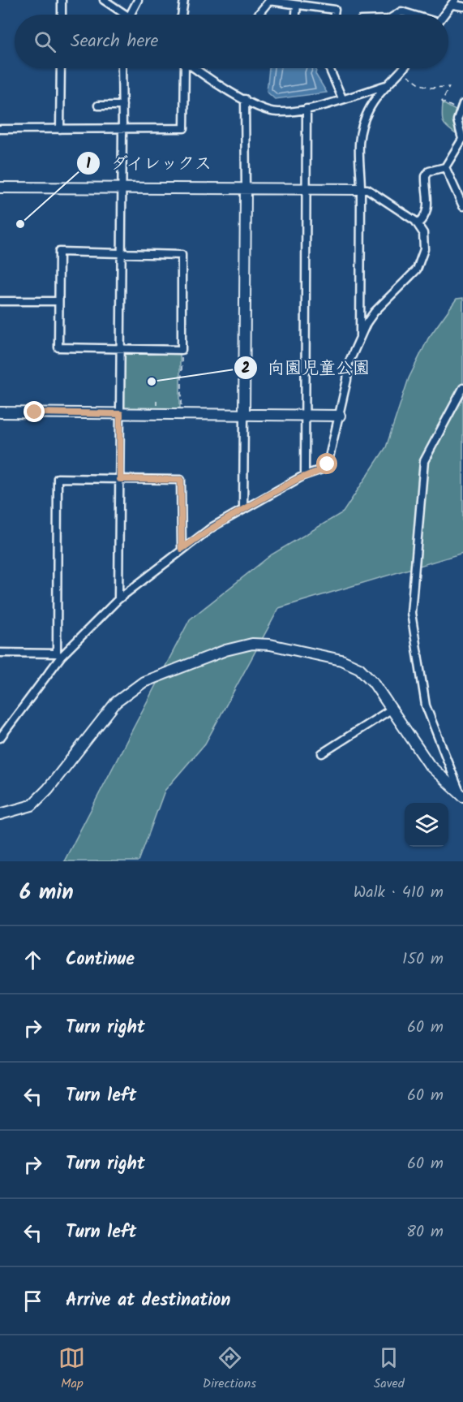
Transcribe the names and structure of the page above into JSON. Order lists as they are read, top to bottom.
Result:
{
  "places": ["ダイレックス", "向園児童公園"],
  "page": {
    "search": "Search here",
    "heading": ["6 min", "Walk · 410 m"],
    "list": [
      ["Continue", "150 m"],
      ["Turn right", "60 m"],
      ["Turn left", "60 m"],
      ["Turn right", "60 m"],
      ["Turn left", "80 m"],
      "Arrive at destination"
    ],
    "nav": ["Map", "Directions", "Saved"]
  }
}
